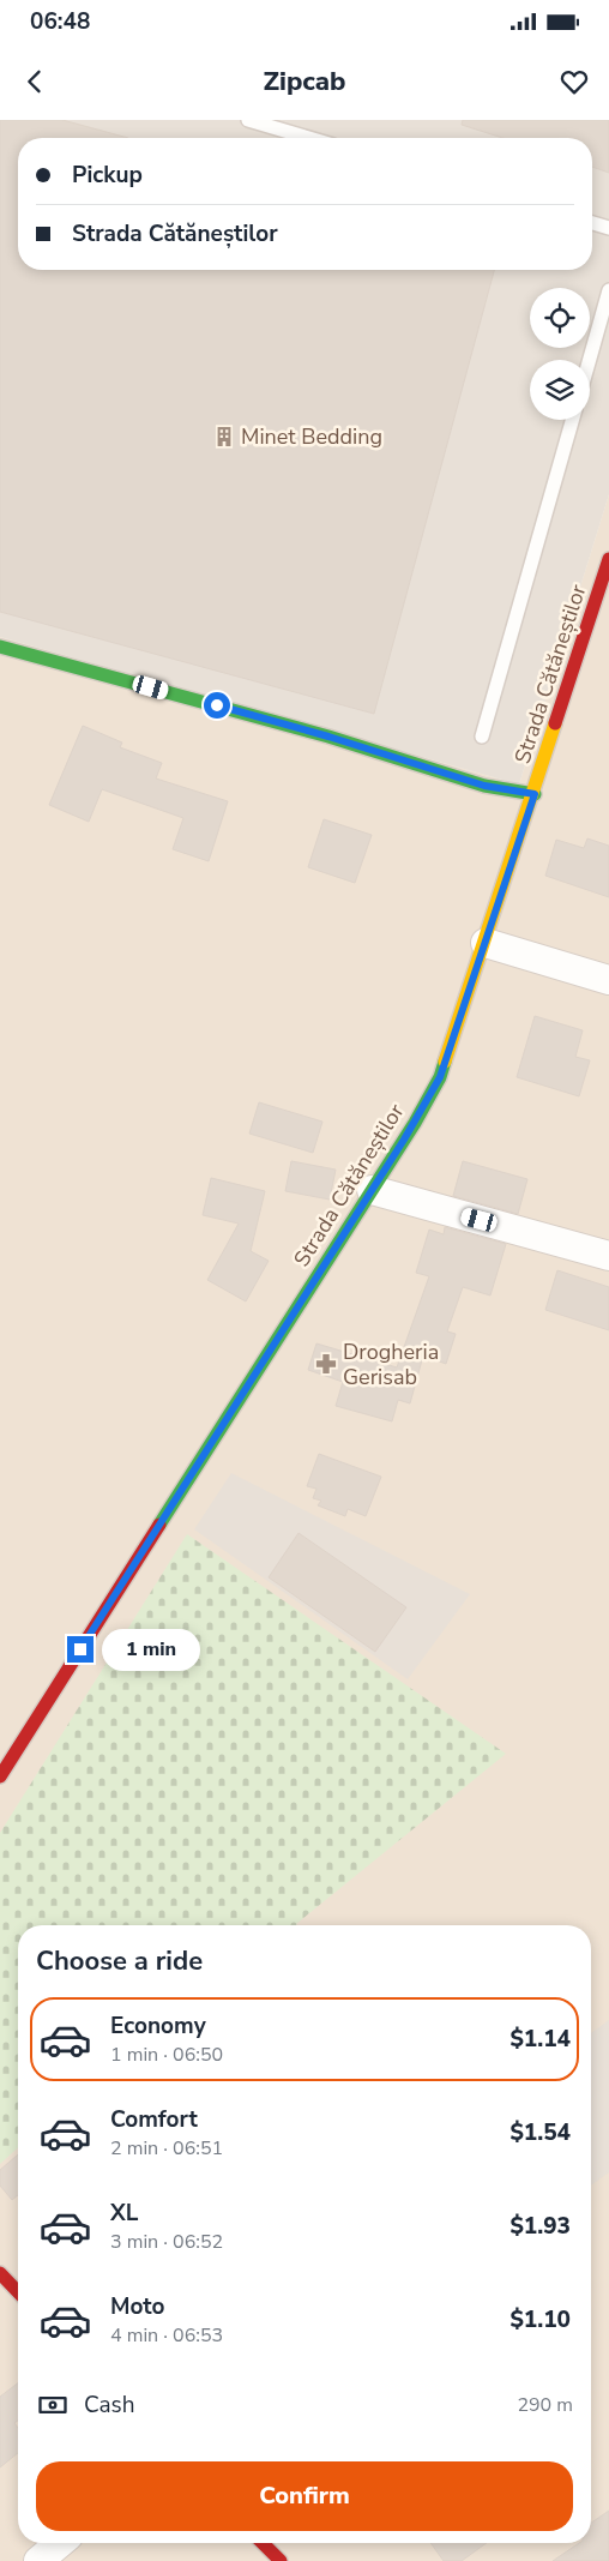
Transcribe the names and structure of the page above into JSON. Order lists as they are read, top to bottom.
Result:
{
  "streets": {
    "street": ["Strada Cătăneștilor"]
  },
  "places": {
    "building": ["Minet Bedding"],
    "pharmacy": ["Drogheria Gerisab"]
  },
  "page": {
    "status": "06:48",
    "header": "Zipcab",
    "banner": ["Pickup", "Strada Cătăneștilor"],
    "bubble": "1 min",
    "heading": "Choose a ride",
    "list": [
      {
        "name": "Economy",
        "note": "1 min · 06:50",
        "value": "$1.14"
      },
      {
        "name": "Comfort",
        "note": "2 min · 06:51",
        "value": "$1.54"
      },
      {
        "name": "XL",
        "note": "3 min · 06:52",
        "value": "$1.93"
      },
      {
        "name": "Moto",
        "note": "4 min · 06:53",
        "value": "$1.10"
      }
    ],
    "pay": ["Cash", "290 m"],
    "buttons": "Confirm"
  }
}
